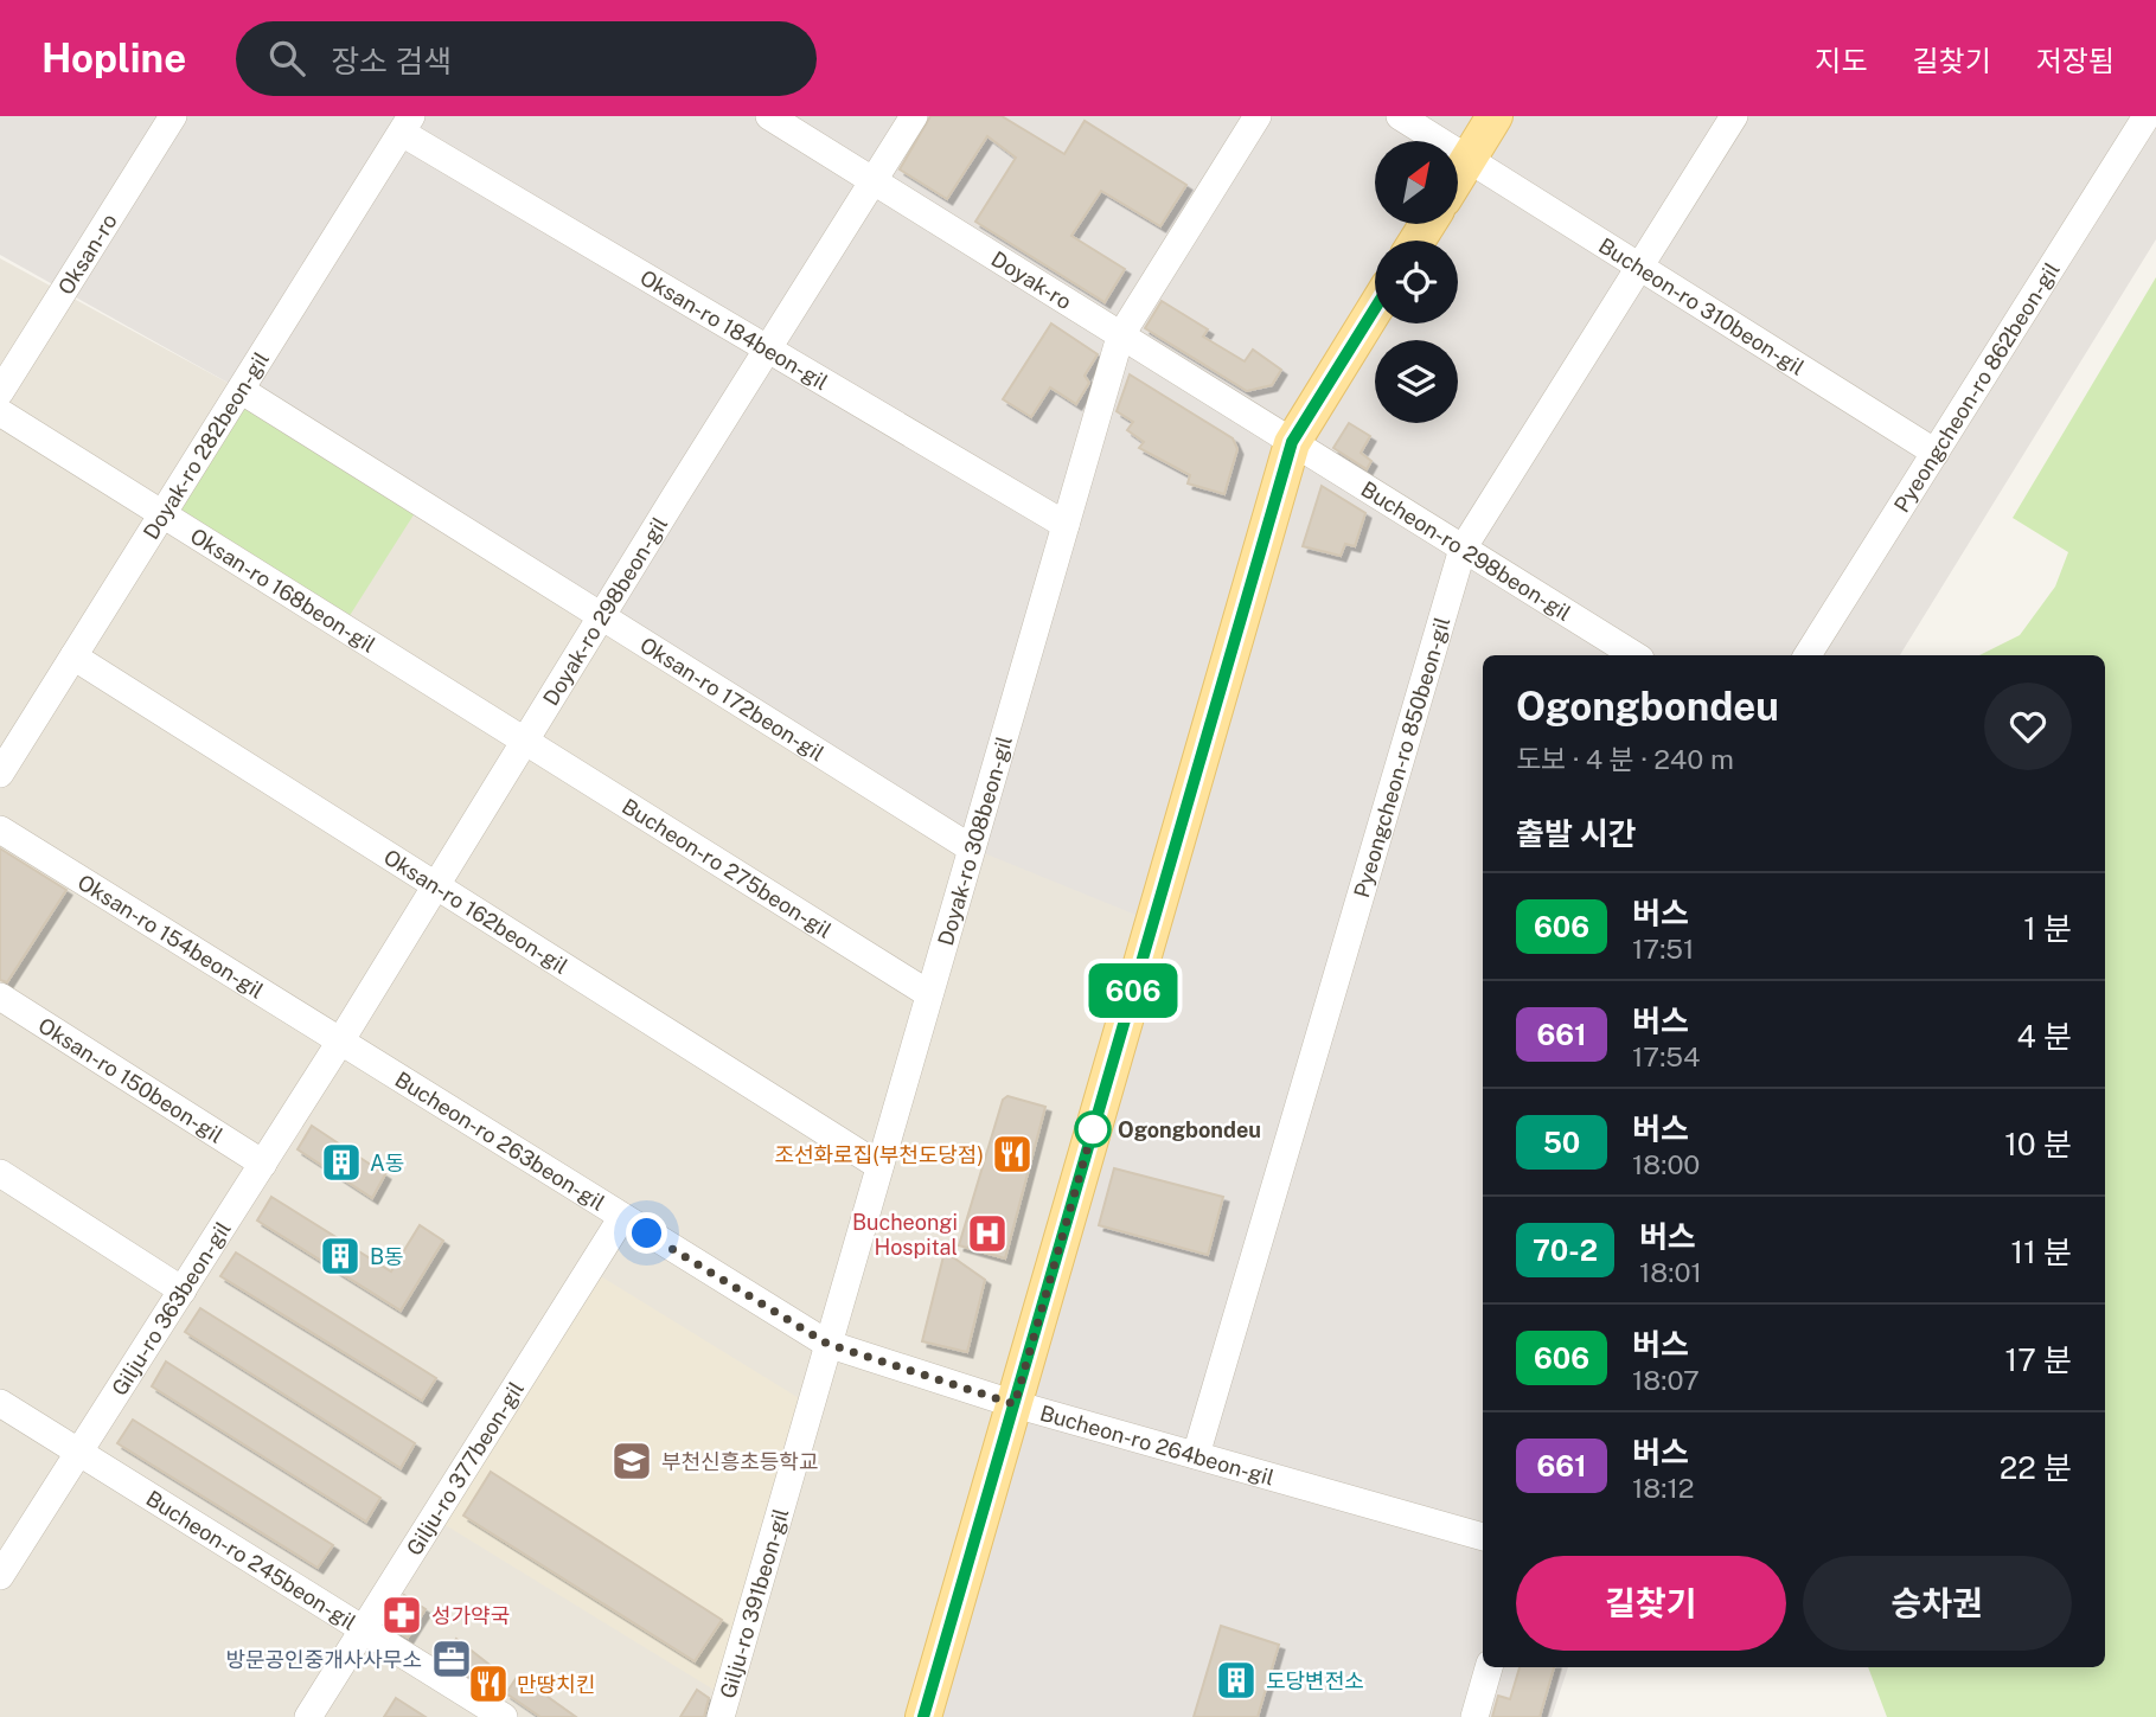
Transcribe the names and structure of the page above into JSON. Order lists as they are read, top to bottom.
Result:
{
  "streets": {
    "street": [
      "Oksan-ro",
      "Doyak-ro",
      "Bucheon-ro 310beon-gil",
      "Oksan-ro 184beon-gil",
      "Pyeongcheon-ro 862beon-gil",
      "Doyak-ro 282beon-gil",
      "Bucheon-ro 298beon-gil",
      "Oksan-ro 168beon-gil",
      "Doyak-ro 298beon-gil",
      "Oksan-ro 172beon-gil",
      "Pyeongcheon-ro 850beon-gil",
      "Doyak-ro 308beon-gil",
      "Bucheon-ro 275beon-gil",
      "Oksan-ro 162beon-gil",
      "Oksan-ro 154beon-gil",
      "Oksan-ro 150beon-gil",
      "Bucheon-ro 263beon-gil",
      "Gilju-ro 363beon-gil",
      "Bucheon-ro 264beon-gil",
      "Gilju-ro 377beon-gil",
      "Bucheon-ro 245beon-gil",
      "Gilju-ro 391beon-gil"
    ]
  },
  "crossings": [
    ["Doyak-ro", "Bucheon-ro 298beon-gil"],
    ["Doyak-ro", "Doyak-ro 298beon-gil"],
    ["Doyak-ro", "Doyak-ro 308beon-gil"],
    ["Bucheon-ro 310beon-gil", "Pyeongcheon-ro 862beon-gil"],
    ["Bucheon-ro 310beon-gil", "Pyeongcheon-ro 850beon-gil"],
    ["Oksan-ro 184beon-gil", "Doyak-ro 282beon-gil"],
    ["Oksan-ro 184beon-gil", "Doyak-ro 298beon-gil"],
    ["Oksan-ro 184beon-gil", "Doyak-ro 308beon-gil"],
    ["Doyak-ro 282beon-gil", "Oksan-ro 168beon-gil"],
    ["Doyak-ro 282beon-gil", "Oksan-ro 172beon-gil"],
    ["Doyak-ro 282beon-gil", "Oksan-ro 162beon-gil"],
    ["Bucheon-ro 298beon-gil", "Pyeongcheon-ro 850beon-gil"],
    ["Oksan-ro 168beon-gil", "Doyak-ro 298beon-gil"],
    ["Oksan-ro 168beon-gil", "Bucheon-ro 275beon-gil"],
    ["Doyak-ro 298beon-gil", "Oksan-ro 172beon-gil"],
    ["Doyak-ro 298beon-gil", "Bucheon-ro 275beon-gil"],
    ["Doyak-ro 298beon-gil", "Oksan-ro 162beon-gil"],
    ["Doyak-ro 298beon-gil", "Oksan-ro 154beon-gil"],
    ["Doyak-ro 298beon-gil", "Bucheon-ro 263beon-gil"],
    ["Doyak-ro 298beon-gil", "Gilju-ro 363beon-gil"],
    ["Oksan-ro 172beon-gil", "Doyak-ro 308beon-gil"],
    ["Pyeongcheon-ro 850beon-gil", "Bucheon-ro 264beon-gil"],
    ["Doyak-ro 308beon-gil", "Bucheon-ro 275beon-gil"],
    ["Doyak-ro 308beon-gil", "Oksan-ro 162beon-gil"],
    ["Doyak-ro 308beon-gil", "Bucheon-ro 263beon-gil"],
    ["Doyak-ro 308beon-gil", "Bucheon-ro 264beon-gil"],
    ["Doyak-ro 308beon-gil", "Gilju-ro 391beon-gil"],
    ["Oksan-ro 154beon-gil", "Bucheon-ro 263beon-gil"],
    ["Oksan-ro 154beon-gil", "Gilju-ro 363beon-gil"],
    ["Oksan-ro 150beon-gil", "Gilju-ro 363beon-gil"],
    ["Bucheon-ro 263beon-gil", "Gilju-ro 363beon-gil"],
    ["Bucheon-ro 263beon-gil", "Bucheon-ro 264beon-gil"],
    ["Bucheon-ro 263beon-gil", "Gilju-ro 377beon-gil"],
    ["Bucheon-ro 263beon-gil", "Gilju-ro 391beon-gil"],
    ["Gilju-ro 363beon-gil", "Bucheon-ro 245beon-gil"],
    ["Bucheon-ro 264beon-gil", "Gilju-ro 391beon-gil"],
    ["Gilju-ro 377beon-gil", "Bucheon-ro 245beon-gil"]
  ],
  "places": {
    "other": ["Ogongbondeu"],
    "restaurant": ["조선화로집(부천도당점)", "만땅치킨"],
    "building": ["A동", "B동", "도당변전소"],
    "hospital": ["Bucheongi Hospital"],
    "school or university": ["부천신흥초등학교"],
    "pharmacy": ["성가약국"],
    "office": ["방문공인중개사사무소"]
  },
  "lines": ["bus line 606"],
  "north": "top right",
  "page": {
    "header": "Hopline",
    "search": "장소 검색",
    "nav": ["지도", "길찾기", "저장됨"],
    "on_map": "606",
    "heading": [
      ["Ogongbondeu", "도보 · 4 분 · 240 m"],
      "출발 시간"
    ],
    "list": [
      {
        "mark": "606",
        "name": "버스",
        "note": "17:51",
        "value": "1 분"
      },
      {
        "mark": "661",
        "name": "버스",
        "note": "17:54",
        "value": "4 분"
      },
      {
        "mark": "50",
        "name": "버스",
        "note": "18:00",
        "value": "10 분"
      },
      {
        "mark": "70-2",
        "name": "버스",
        "note": "18:01",
        "value": "11 분"
      },
      {
        "mark": "606",
        "name": "버스",
        "note": "18:07",
        "value": "17 분"
      },
      {
        "mark": "661",
        "name": "버스",
        "note": "18:12",
        "value": "22 분"
      }
    ],
    "buttons": ["길찾기", "승차권"]
  }
}
